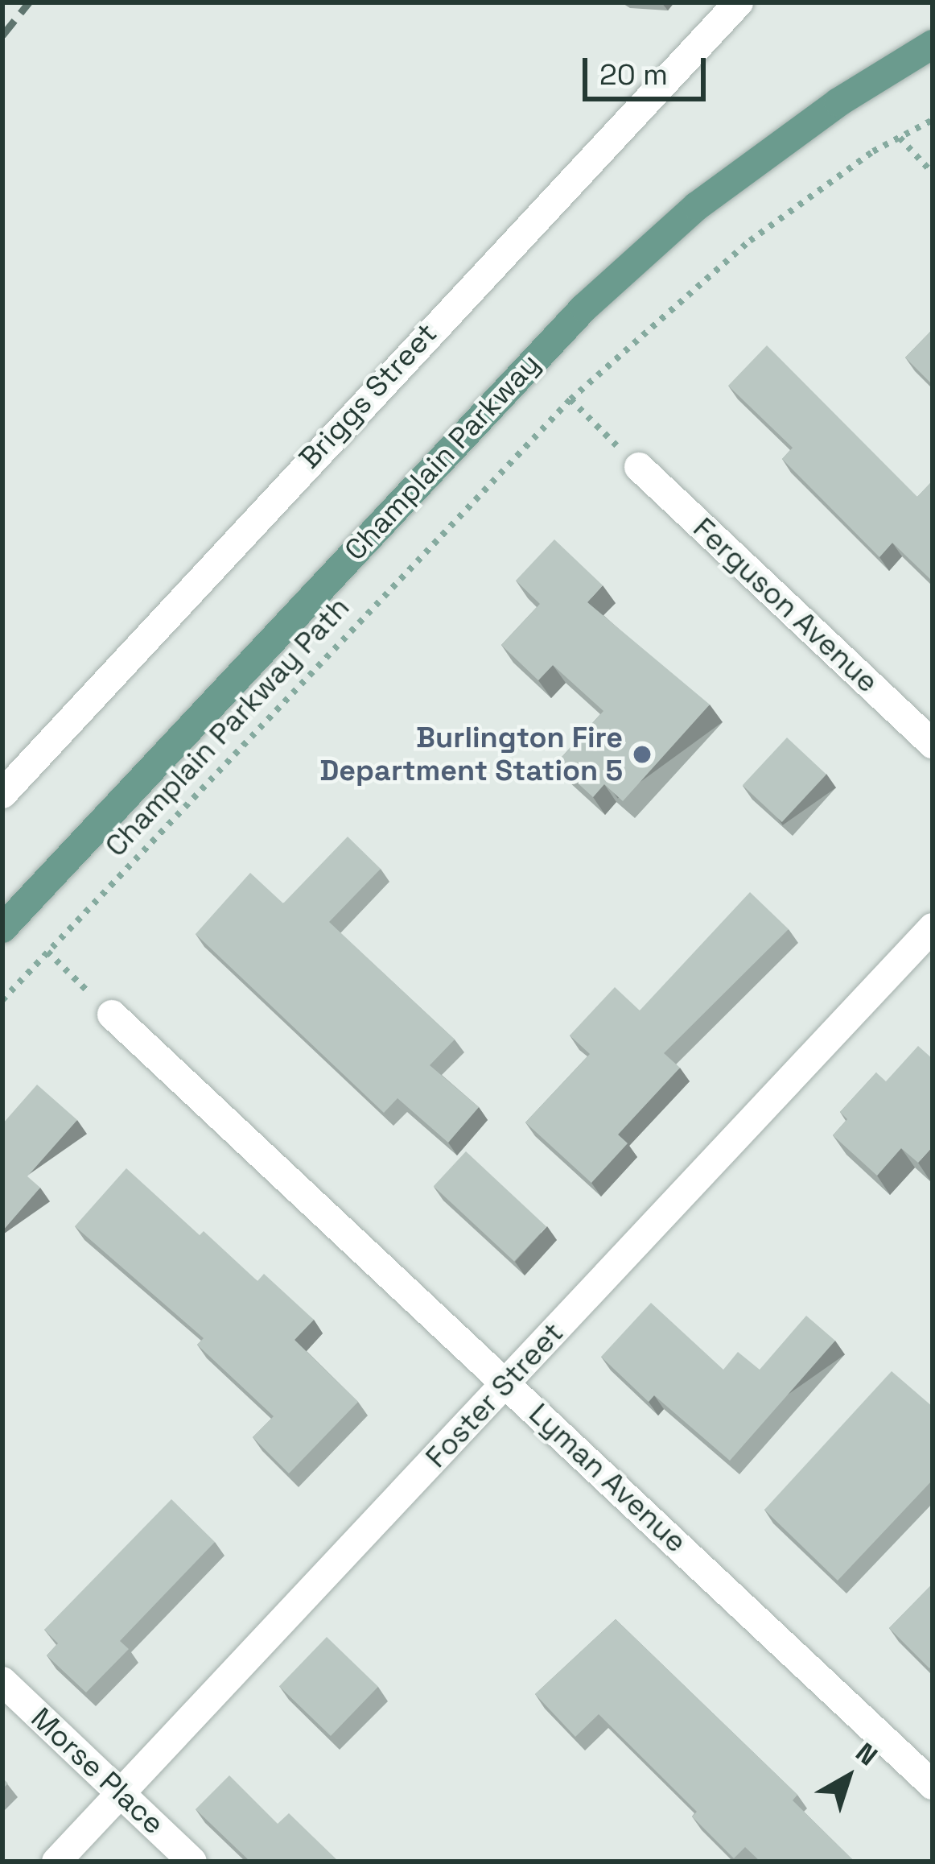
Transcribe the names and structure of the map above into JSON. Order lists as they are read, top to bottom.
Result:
{
  "streets": {
    "main road": ["Champlain Parkway"],
    "street": [
      "Briggs Street",
      "Ferguson Avenue",
      "Foster Street",
      "Lyman Avenue",
      "Morse Place"
    ],
    "path": ["Champlain Parkway Path"]
  },
  "crossings": [
    ["Foster Street", "Lyman Avenue"],
    ["Foster Street", "Morse Place"]
  ],
  "places": ["Burlington Fire Department Station 5"],
  "scale_bar": "20 m",
  "north": "top right"
}
